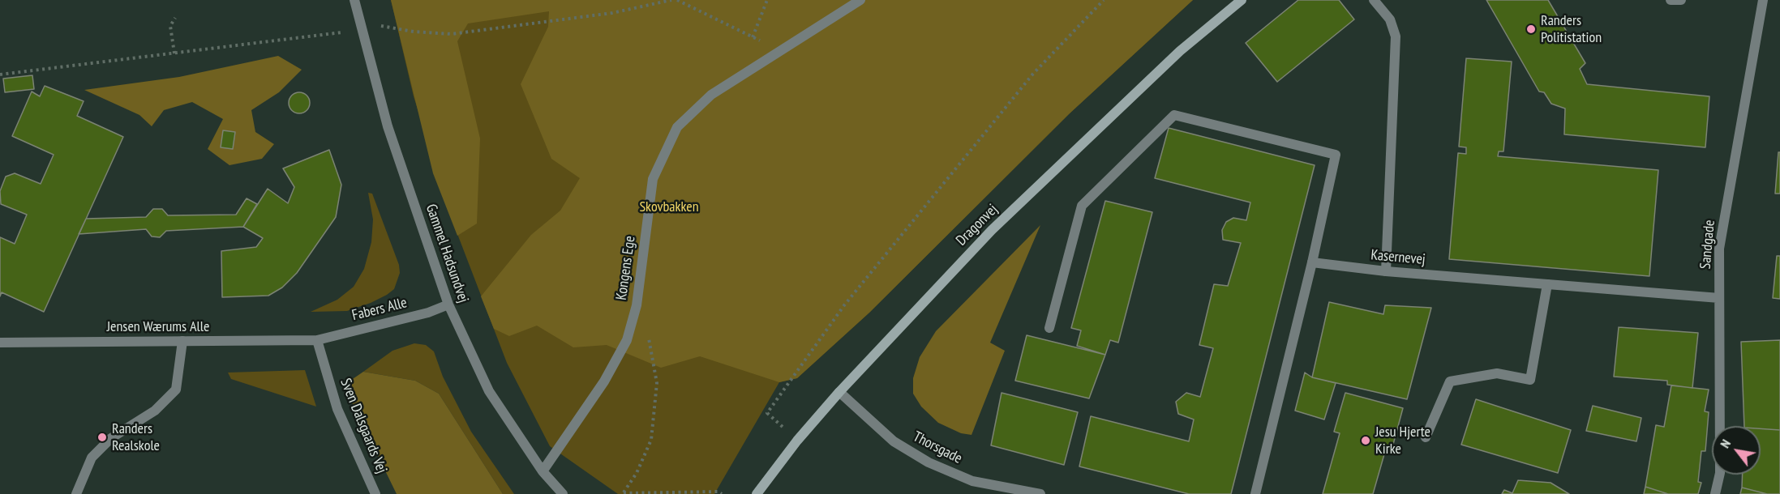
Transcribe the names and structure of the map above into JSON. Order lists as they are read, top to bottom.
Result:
{
  "streets": {
    "main road": ["Dragonvej"],
    "street": [
      "Sandgade",
      "Gammel Hadsundvej",
      "Kasernevej",
      "Kongens Ege",
      "Fabers Alle",
      "Jensen Wærums Alle",
      "Sven Dalsgaards Vej",
      "Thorsgade"
    ]
  },
  "crossings": [
    ["Dragonvej", "Thorsgade"],
    ["Sandgade", "Kasernevej"],
    ["Gammel Hadsundvej", "Kongens Ege"],
    ["Gammel Hadsundvej", "Fabers Alle"],
    ["Fabers Alle", "Jensen Wærums Alle"],
    ["Fabers Alle", "Sven Dalsgaards Vej"],
    ["Jensen Wærums Alle", "Sven Dalsgaards Vej"]
  ],
  "parks": ["Skovbakken"],
  "places": ["Randers Politistation", "Randers Realskole", "Jesu Hjerte Kirke"],
  "north": "top left"
}
